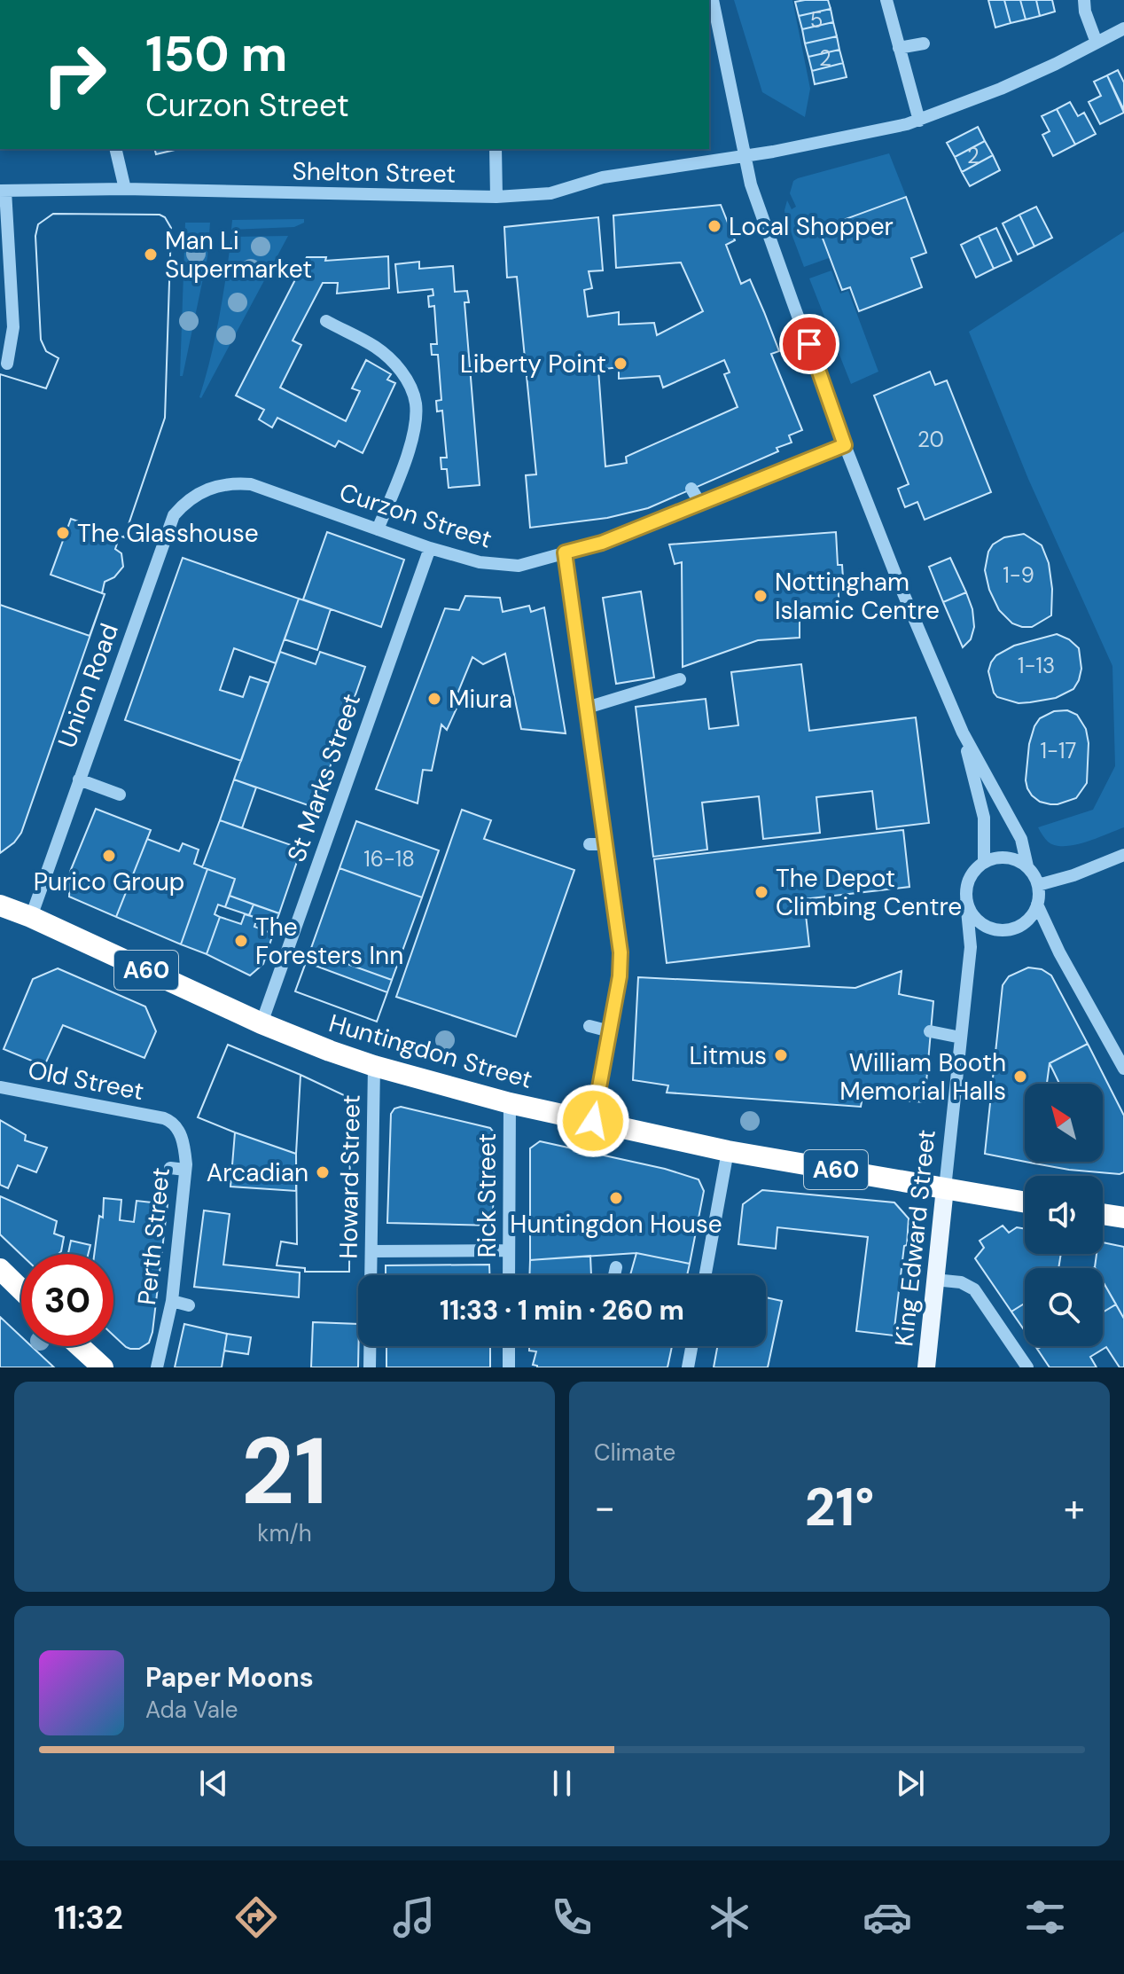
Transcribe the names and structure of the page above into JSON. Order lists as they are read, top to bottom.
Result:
{
  "streets": {
    "highway": ["A60", "Huntingdon Street"],
    "main road": ["King Edward Street"],
    "street": [
      "Shelton Street",
      "Curzon Street",
      "Union Road",
      "St Marks Street",
      "Old Street",
      "Howard Street",
      "Rick Street",
      "Perth Street"
    ]
  },
  "crossings": [
    ["Curzon Street", "Union Road"],
    ["Curzon Street", "St Marks Street"],
    ["Union Road", "Huntingdon Street"],
    ["St Marks Street", "Huntingdon Street"],
    ["Huntingdon Street", "Howard Street"],
    ["Huntingdon Street", "Rick Street"],
    ["Huntingdon Street", "King Edward Street"],
    ["Old Street", "Perth Street"]
  ],
  "places": [
    "Local Shopper",
    "Man Li Supermarket",
    "Liberty Point",
    "The Glasshouse",
    "Nottingham Islamic Centre",
    "Miura",
    "Purico Group",
    "The Depot Climbing Centre",
    "The Foresters Inn",
    "Litmus",
    "William Booth Memorial Halls",
    "Arcadian",
    "Huntingdon House"
  ],
  "house_numbers": [
    "5",
    "2",
    "2",
    "20",
    "1-9",
    "1-13",
    "1-17",
    "16-18"
  ],
  "north": "top left",
  "page": {
    "turn": ["150 m", "Curzon Street"],
    "limit": "30",
    "trip": "11:33 · 1 min · 260 m",
    "tile": [
      ["21", "km/h"],
      "Climate"
    ],
    "heat": ["−", "21°", "+"],
    "song": ["Paper Moons", "Ada Vale"],
    "tabs": "11:32"
  }
}
